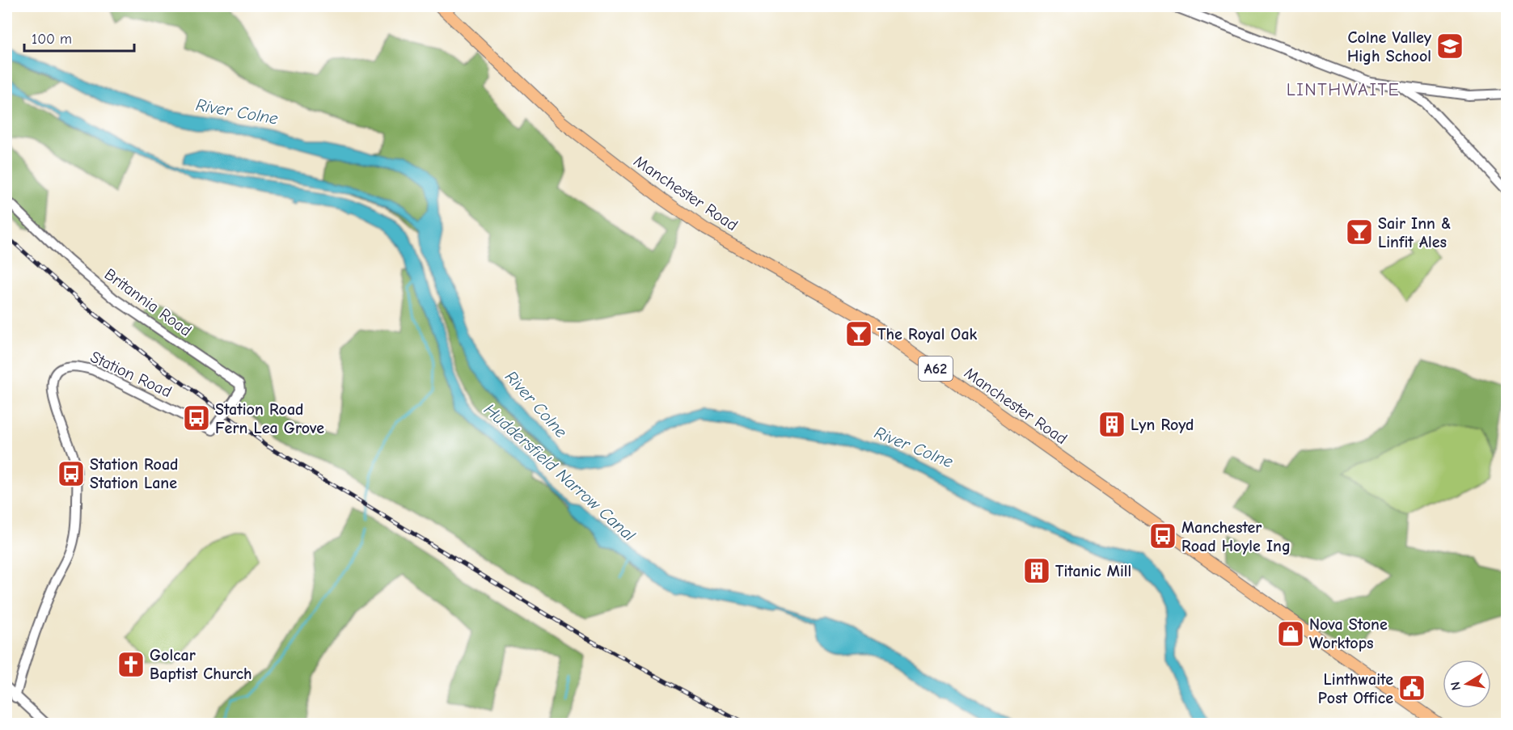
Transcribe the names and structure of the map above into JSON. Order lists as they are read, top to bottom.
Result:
{
  "streets": {
    "main road": ["Manchester Road", "A62"],
    "street": ["Britannia Road", "Station Road"]
  },
  "crossings": [
    ["Britannia Road", "Station Road"]
  ],
  "districts": ["LINTHWAITE"],
  "water": ["River Colne", "Huddersfield Narrow Canal"],
  "places": {
    "school or university": ["Colne Valley High School"],
    "bar": ["Sair Inn & Linfit Ales", "The Royal Oak"],
    "bus stop": ["Station Road Fern Lea Grove", "Station Road Station Lane", "Manchester Road Hoyle Ing"],
    "building": ["Lyn Royd", "Titanic Mill"],
    "shop": ["Nova Stone Worktops"],
    "church": ["Golcar Baptist Church"],
    "public building": ["Linthwaite Post Office"]
  },
  "scale_bar": "100 m",
  "north": "left"
}
